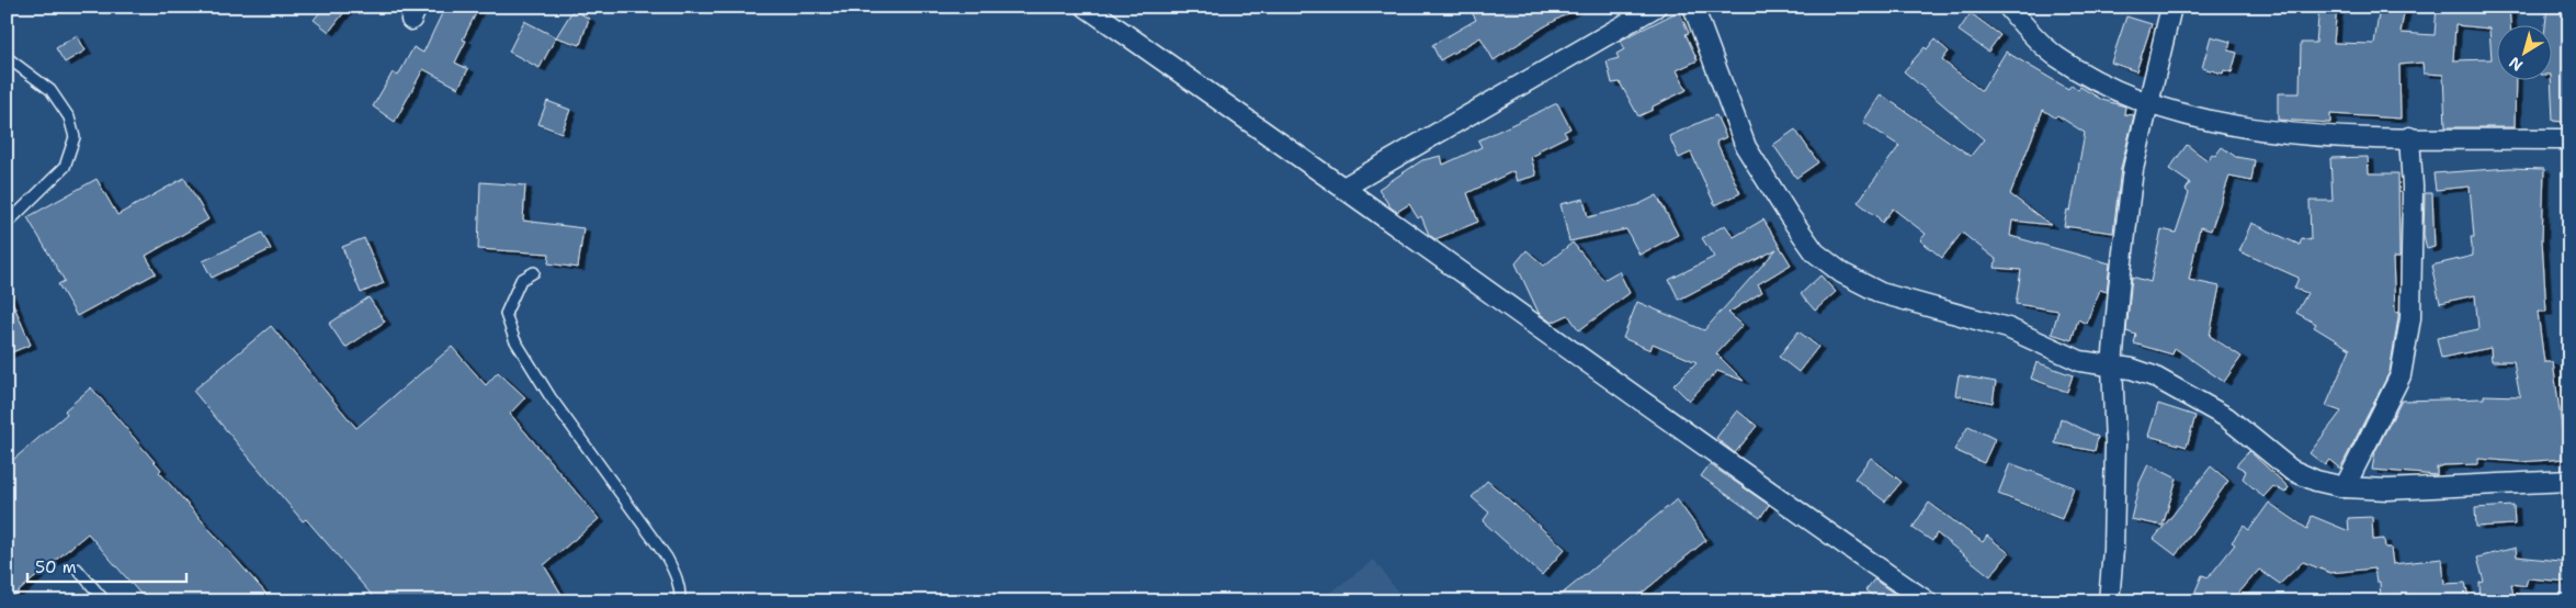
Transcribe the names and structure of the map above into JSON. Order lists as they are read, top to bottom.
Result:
{
  "scale_bar": "50 m",
  "north": "bottom left"
}
